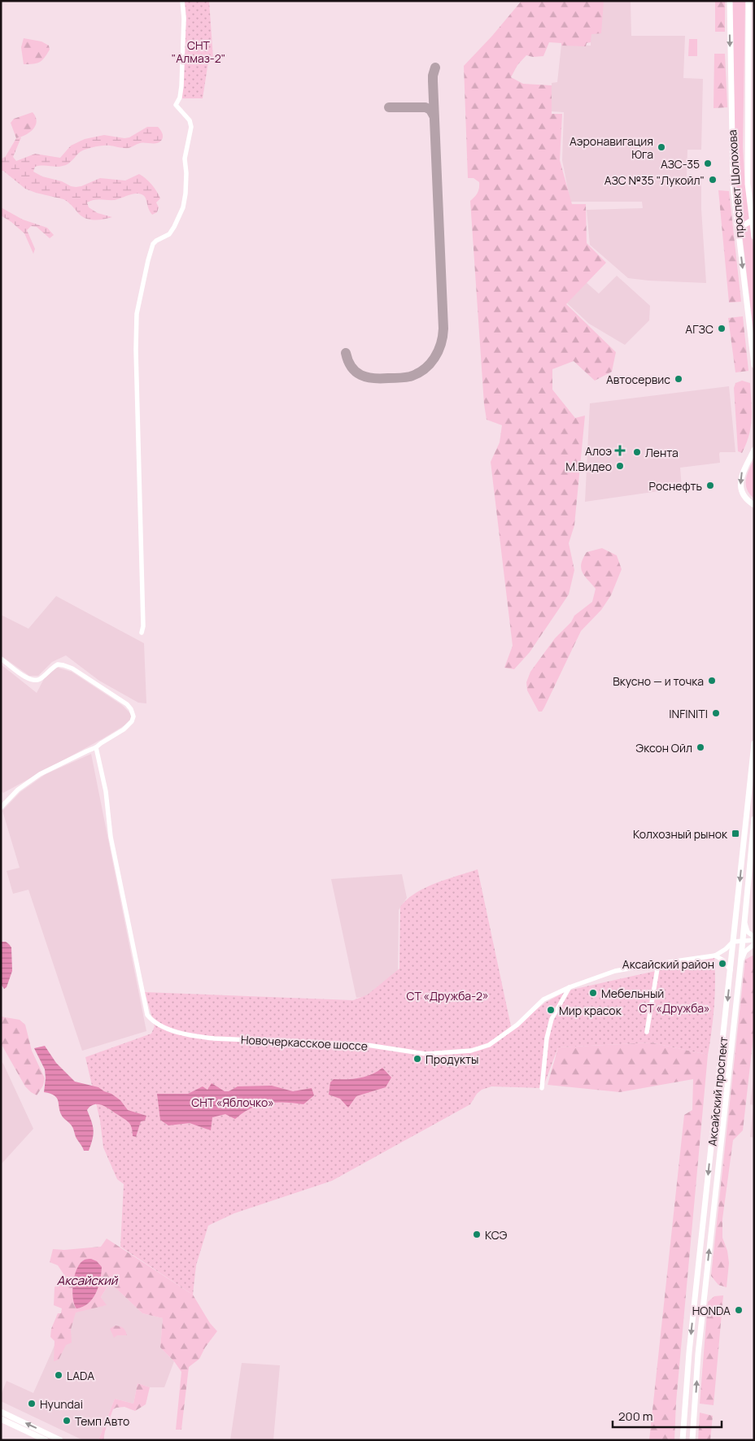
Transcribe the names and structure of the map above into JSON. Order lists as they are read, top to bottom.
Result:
{
  "streets": {
    "main road": ["проспект Шолохова", "Аксайский проспект"],
    "street": ["Новочеркасское шоссе"]
  },
  "water": ["Аксайский"],
  "parks": [
    "СНТ \"Алмаз-2\"",
    "СТ «Дружба-2»",
    "СТ «Дружба»",
    "СНТ «Яблочко»"
  ],
  "places": {
    "other": [
      "Аэронавигация Юга",
      "АЗС-35",
      "АЗС №35 \"Лукойл\"",
      "АГЗС",
      "Автосервис",
      "Лента",
      "М.Видео",
      "Роснефть",
      "Вкусно — и точка",
      "INFINITI",
      "Эксон Ойл",
      "Аксайский район",
      "Мебельный",
      "Мир красок",
      "Продукты",
      "КСЭ",
      "HONDA",
      "LADA",
      "Hyundai",
      "Темп Авто"
    ],
    "health": ["Алоэ"],
    "transit": ["Колхозный рынок"]
  },
  "scale_bar": "200 m"
}
